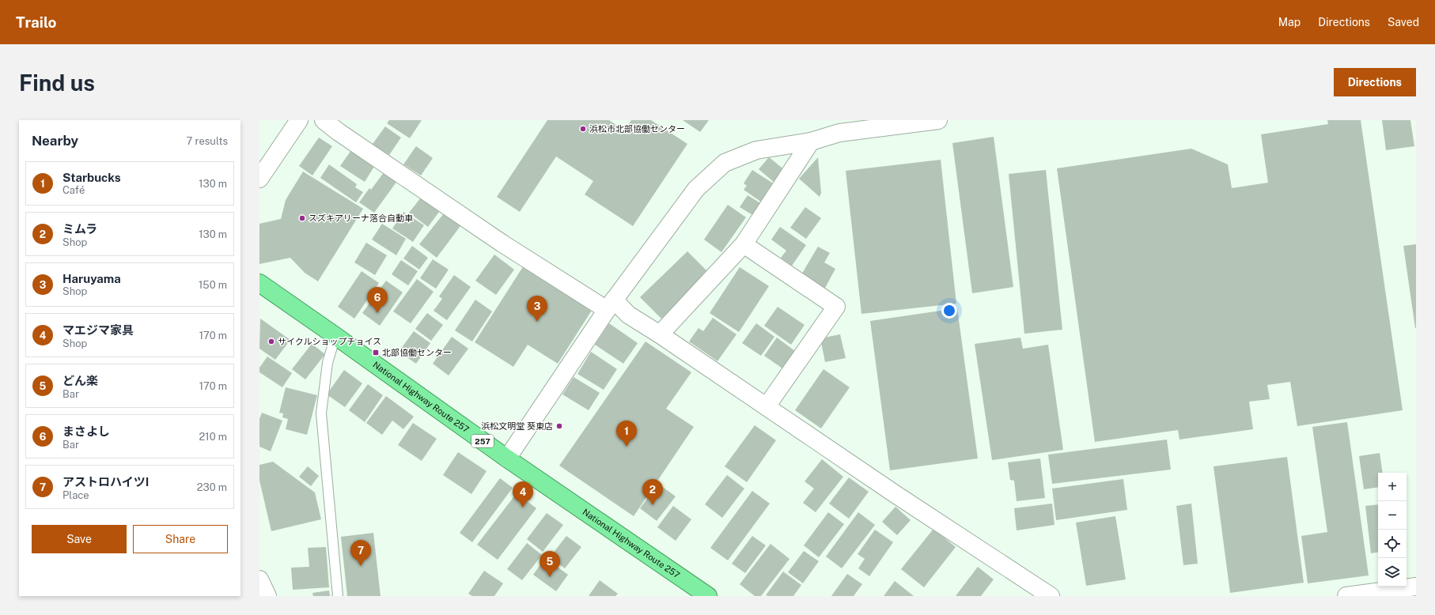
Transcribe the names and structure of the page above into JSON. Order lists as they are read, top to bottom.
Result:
{
  "streets": {
    "highway": ["National Highway Route 257", "257"]
  },
  "places": {
    "other": [
      "浜松市北部協働センター",
      "スズキアリーナ落合自動車",
      "サイクルショップチョイス",
      "浜松文明堂 葵東店"
    ],
    "transit": ["北部協働センター"]
  },
  "page": {
    "header": "Trailo",
    "nav": ["Map", "Directions", "Saved"],
    "buttons": [
      "Directions",
      ["Save", "Share"]
    ],
    "title": "Find us",
    "heading": ["Nearby", "7 results"],
    "list": [
      {
        "mark": "1",
        "name": "Starbucks",
        "note": "Café",
        "value": "130 m"
      },
      {
        "mark": "2",
        "name": "ミムラ",
        "note": "Shop",
        "value": "130 m"
      },
      {
        "mark": "3",
        "name": "Haruyama",
        "note": "Shop",
        "value": "150 m"
      },
      {
        "mark": "4",
        "name": "マエジマ家具",
        "note": "Shop",
        "value": "170 m"
      },
      {
        "mark": "5",
        "name": "どん楽",
        "note": "Bar",
        "value": "170 m"
      },
      {
        "mark": "6",
        "name": "まさよし",
        "note": "Bar",
        "value": "210 m"
      },
      {
        "mark": "7",
        "name": "アストロハイツI",
        "note": "Place",
        "value": "230 m"
      }
    ],
    "pins": [
      "6",
      "3",
      "1",
      "2",
      "4",
      "7",
      "5"
    ],
    "map_buttons": ["+", "−"]
  }
}
